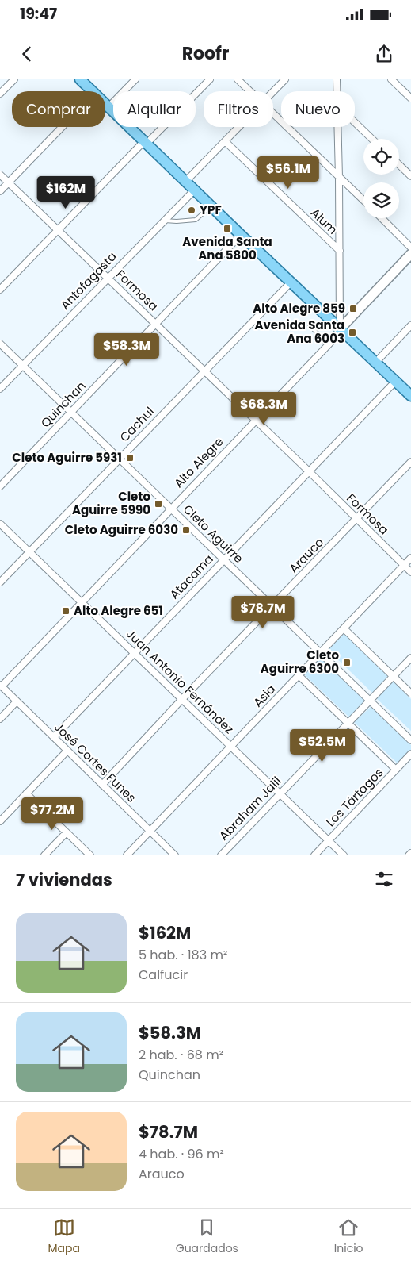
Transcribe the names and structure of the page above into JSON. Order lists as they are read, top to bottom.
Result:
{
  "streets": {
    "main road": ["Alto Alegre"],
    "street": [
      "Alum",
      "Antofagasta",
      "Formosa",
      "Quinchan",
      "Cachul",
      "Cleto Aguirre",
      "Arauco",
      "Atacama",
      "Juan Antonio Fernández",
      "Asia",
      "José Cortes Funes",
      "Los Tártagos",
      "Abraham Jalil"
    ]
  },
  "crossings": [
    ["Antofagasta", "Formosa"],
    ["Antofagasta", "Cleto Aguirre"],
    ["Formosa", "Quinchan"],
    ["Formosa", "Cachul"],
    ["Formosa", "Alto Alegre"],
    ["Formosa", "Arauco"],
    ["Formosa", "Atacama"],
    ["Formosa", "Asia"],
    ["Quinchan", "Cleto Aguirre"],
    ["Cachul", "Cleto Aguirre"],
    ["Cachul", "Juan Antonio Fernández"],
    ["Alto Alegre", "Cleto Aguirre"],
    ["Alto Alegre", "Juan Antonio Fernández"],
    ["Alto Alegre", "José Cortes Funes"],
    ["Cleto Aguirre", "Arauco"],
    ["Cleto Aguirre", "Atacama"],
    ["Cleto Aguirre", "Asia"],
    ["Cleto Aguirre", "Abraham Jalil"],
    ["Arauco", "Juan Antonio Fernández"],
    ["Arauco", "José Cortes Funes"],
    ["Atacama", "Juan Antonio Fernández"],
    ["Atacama", "José Cortes Funes"],
    ["Juan Antonio Fernández", "Asia"],
    ["Juan Antonio Fernández", "Los Tártagos"],
    ["Juan Antonio Fernández", "Abraham Jalil"],
    ["Asia", "José Cortes Funes"]
  ],
  "places": {
    "other": ["YPF"],
    "transit": [
      "Avenida Santa Ana 5800",
      "Alto Alegre 859",
      "Avenida Santa Ana 6003",
      "Cleto Aguirre 5931",
      "Cleto Aguirre 5990",
      "Cleto Aguirre 6030",
      "Alto Alegre 651",
      "Cleto Aguirre 6300"
    ]
  },
  "page": {
    "status": "19:47",
    "header": "Roofr",
    "chip": [
      "Comprar",
      "Alquilar",
      "Filtros",
      "Nuevo"
    ],
    "price": [
      "$56.1M",
      "$162M",
      "$58.3M",
      "$68.3M",
      "$78.7M",
      "$52.5M",
      "$77.2M"
    ],
    "heading": "7 viviendas",
    "list": [
      {
        "name": "$162M",
        "note": "5 hab. · 183 m² · Calfucir"
      },
      {
        "name": "$58.3M",
        "note": "2 hab. · 68 m² · Quinchan"
      },
      {
        "name": "$78.7M",
        "note": "4 hab. · 96 m² · Arauco"
      }
    ],
    "tabs": ["Mapa", "Guardados", "Inicio"]
  }
}
